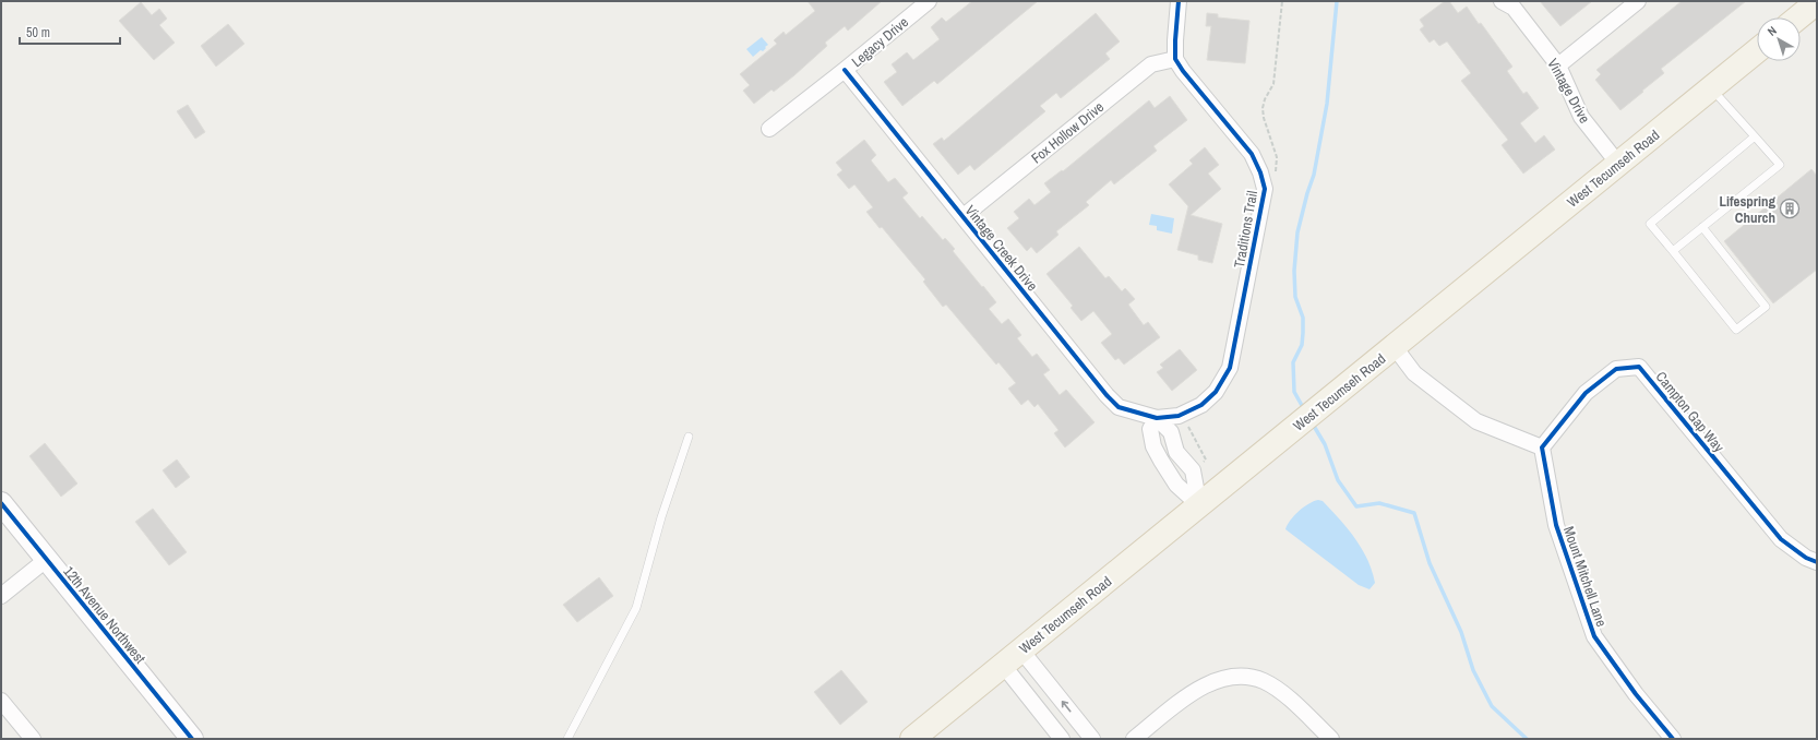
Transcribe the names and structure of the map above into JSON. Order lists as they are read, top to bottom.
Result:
{
  "streets": {
    "main road": ["West Tecumseh Road"],
    "street": [
      "Legacy Drive",
      "Vintage Drive",
      "Fox Hollow Drive",
      "Traditions Trail",
      "Vintage Creek Drive",
      "Campton Gap Way",
      "Mount Mitchell Lane",
      "12th Avenue Northwest"
    ]
  },
  "crossings": [
    ["Legacy Drive", "Vintage Creek Drive"],
    ["Vintage Drive", "West Tecumseh Road"],
    ["Fox Hollow Drive", "Traditions Trail"],
    ["Fox Hollow Drive", "Vintage Creek Drive"],
    ["Traditions Trail", "Vintage Creek Drive"],
    ["Campton Gap Way", "Mount Mitchell Lane"]
  ],
  "places": {
    "building": ["Lifespring Church"]
  },
  "scale_bar": "50 m",
  "north": "top left"
}
